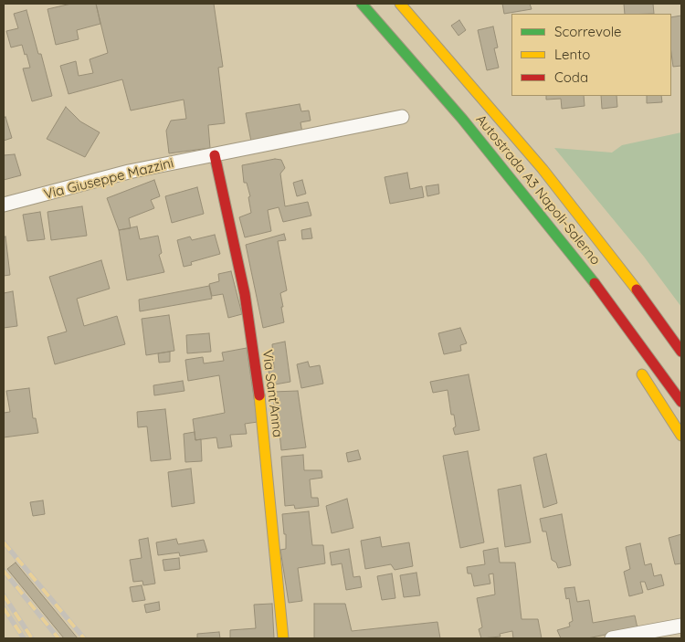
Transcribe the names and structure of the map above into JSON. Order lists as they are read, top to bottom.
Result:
{
  "streets": {
    "main road": ["Autostrada A3 Napoli-Salerno", "Via Sant'Anna"],
    "street": ["Via Giuseppe Mazzini"]
  },
  "crossings": [
    ["Via Giuseppe Mazzini", "Via Sant'Anna"]
  ],
  "legend": ["Scorrevole", "Lento", "Coda"]
}
